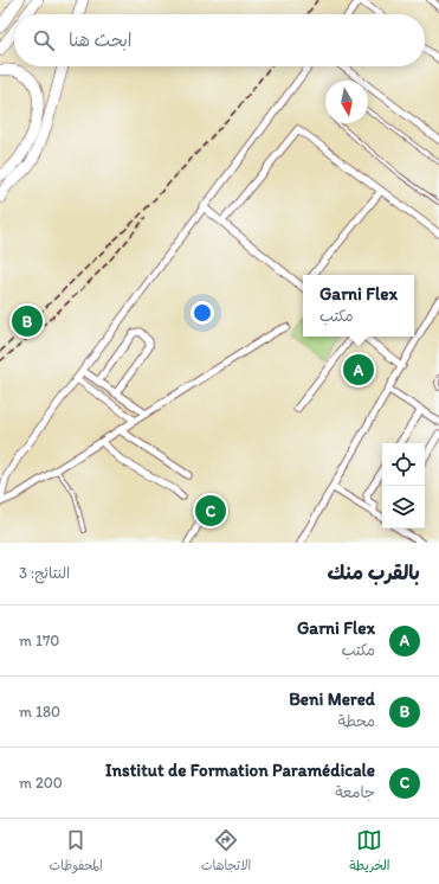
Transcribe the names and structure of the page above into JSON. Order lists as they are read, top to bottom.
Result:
{
  "north": "bottom",
  "page": {
    "search": "ابحث هنا",
    "popup": ["Garni Flex", "مكتب"],
    "pins": ["B", "A", "C"],
    "heading": ["بالقرب منك", "النتائج: 3"],
    "list": [
      {
        "mark": "A",
        "name": "Garni Flex",
        "note": "مكتب",
        "value": "170 m"
      },
      {
        "mark": "B",
        "name": "Beni Mered",
        "note": "محطة",
        "value": "180 m"
      },
      {
        "mark": "C",
        "name": "Institut de Formation Paramédicale",
        "note": "جامعة",
        "value": "200 m"
      }
    ],
    "nav": ["الخريطة", "الاتجاهات", "المحفوظات"]
  }
}
